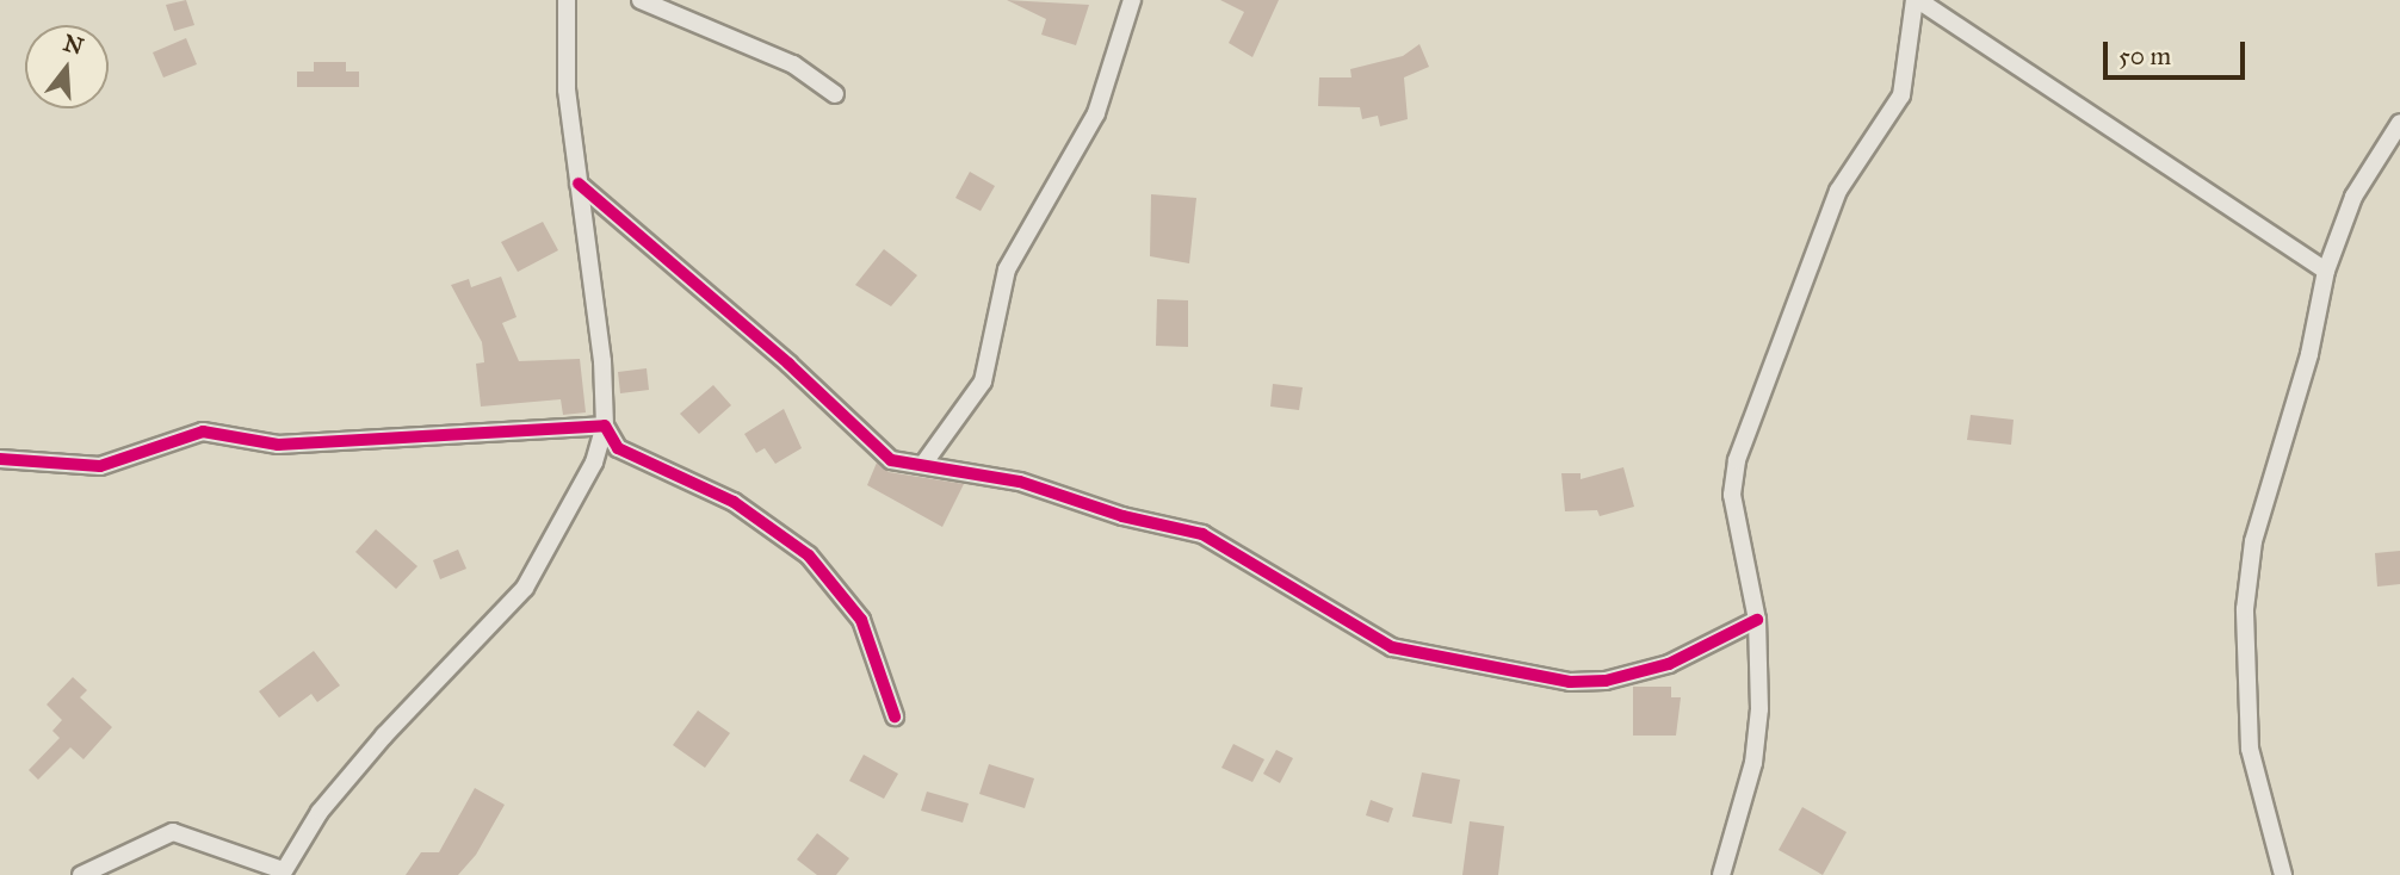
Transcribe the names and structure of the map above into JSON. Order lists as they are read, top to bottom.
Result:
{
  "scale_bar": "50 m",
  "north": "top"
}
